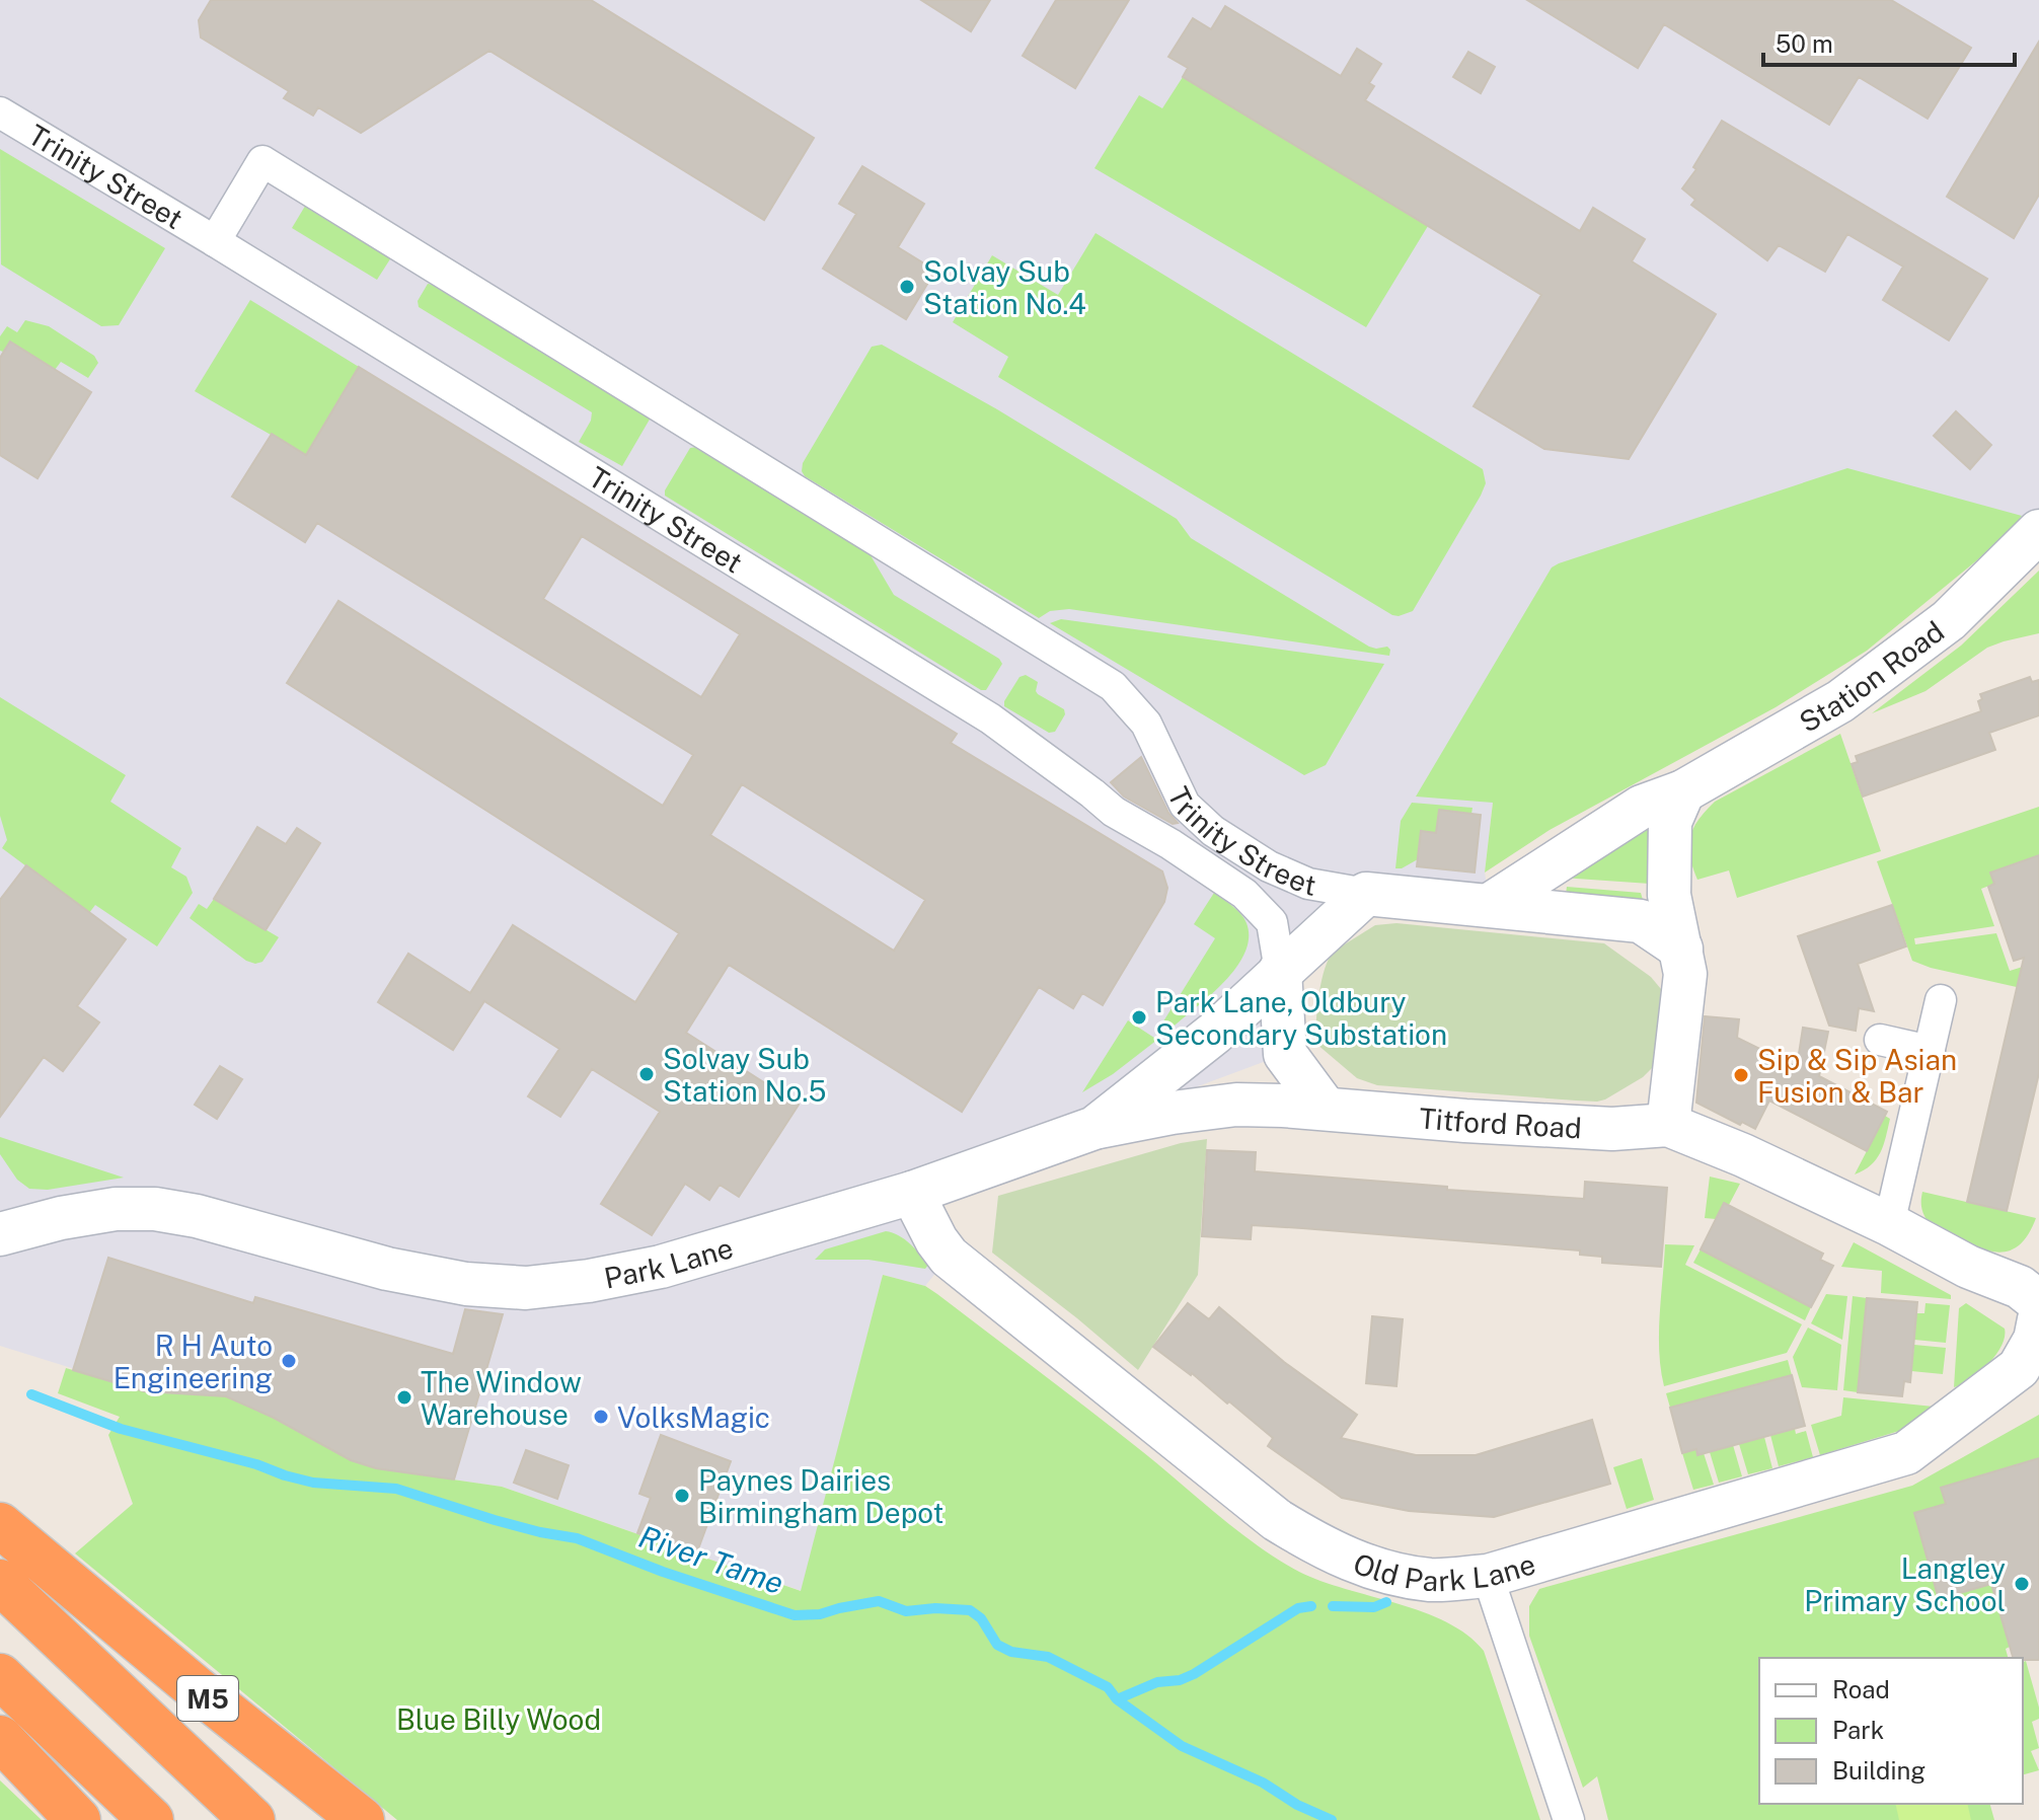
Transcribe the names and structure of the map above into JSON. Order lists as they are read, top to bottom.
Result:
{
  "streets": {
    "highway": ["M5"],
    "main road": [
      "Trinity Street",
      "Station Road",
      "Titford Road",
      "Park Lane",
      "Old Park Lane"
    ]
  },
  "crossings": [
    ["Trinity Street", "Station Road"],
    ["Trinity Street", "Titford Road"],
    ["Trinity Street", "Park Lane"],
    ["Titford Road", "Park Lane"],
    ["Park Lane", "Old Park Lane"]
  ],
  "water": ["River Tame"],
  "parks": ["Blue Billy Wood"],
  "places": [
    "Solvay Sub Station No.4",
    "Park Lane, Oldbury Secondary Substation",
    "Solvay Sub Station No.5",
    "Sip & Sip Asian Fusion & Bar",
    "R H Auto Engineering",
    "The Window Warehouse",
    "VolksMagic",
    "Paynes Dairies Birmingham Depot",
    "Langley Primary School"
  ],
  "legend": ["Road", "Park", "Building"],
  "scale_bar": "50 m"
}
